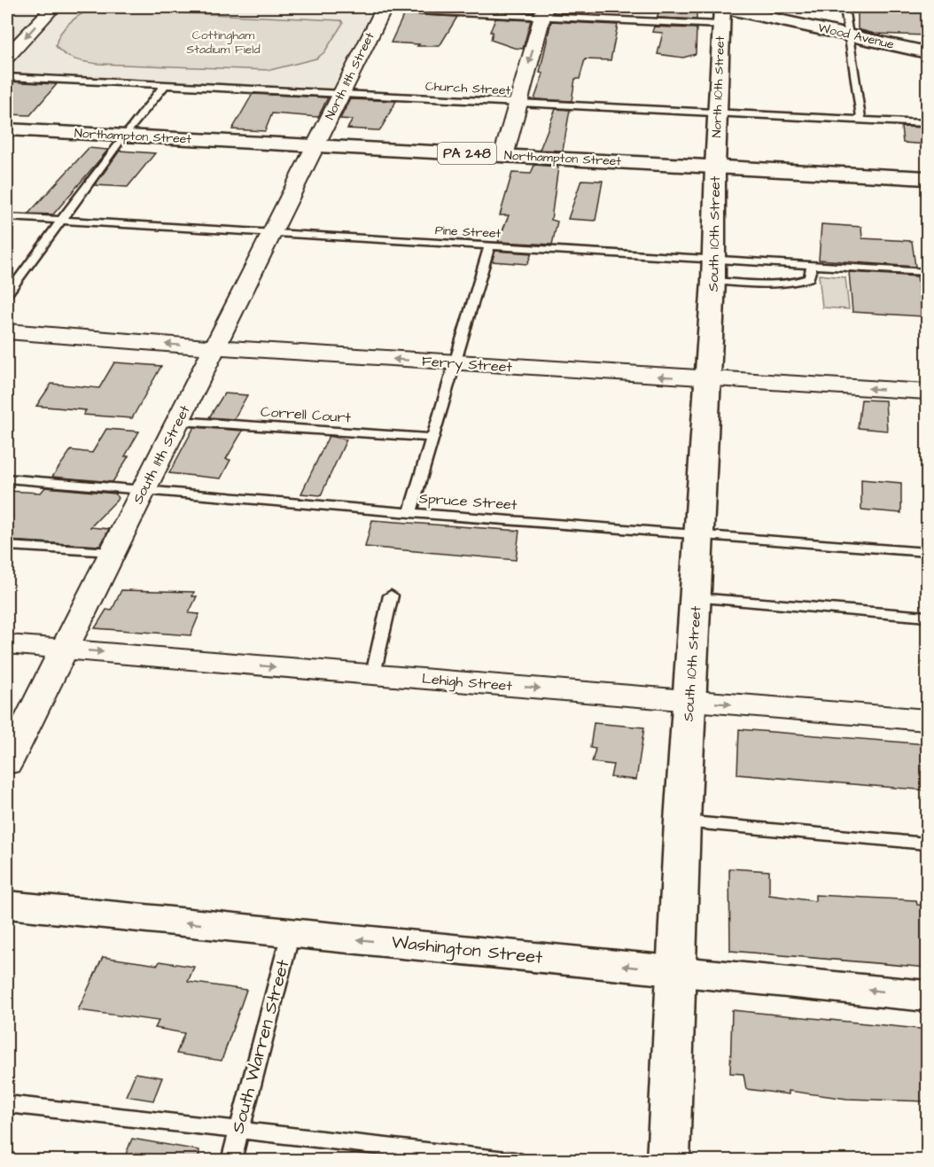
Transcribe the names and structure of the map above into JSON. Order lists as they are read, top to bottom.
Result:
{
  "streets": {
    "main road": [
      "Wood Avenue",
      "North 10th Street",
      "Northampton Street",
      "PA 248",
      "South 10th Street",
      "Washington Street"
    ],
    "street": [
      "North 11th Street",
      "Ferry Street",
      "South 11th Street",
      "Lehigh Street"
    ],
    "lane": [
      "Church Street",
      "Pine Street",
      "Correll Court",
      "Spruce Street",
      "South Warren Street"
    ]
  },
  "crossings": [
    ["Wood Avenue", "North 10th Street"],
    ["North 11th Street", "Church Street"],
    ["North 11th Street", "Northampton Street"],
    ["North 11th Street", "South 11th Street"],
    ["North 10th Street", "Church Street"],
    ["North 10th Street", "Northampton Street"],
    ["North 10th Street", "South 10th Street"],
    ["Northampton Street", "South 10th Street"],
    ["Northampton Street", "South 11th Street"],
    ["Pine Street", "South 10th Street"],
    ["Pine Street", "South 11th Street"],
    ["South 10th Street", "Ferry Street"],
    ["South 10th Street", "Spruce Street"],
    ["South 10th Street", "Lehigh Street"],
    ["South 10th Street", "Washington Street"],
    ["Ferry Street", "South 11th Street"],
    ["Correll Court", "South 11th Street"],
    ["South 11th Street", "Spruce Street"],
    ["South 11th Street", "Lehigh Street"],
    ["Washington Street", "South Warren Street"]
  ],
  "one_way": ["Ferry Street", "Lehigh Street", "Washington Street"],
  "parks": ["Cottingham Stadium Field"]
}
